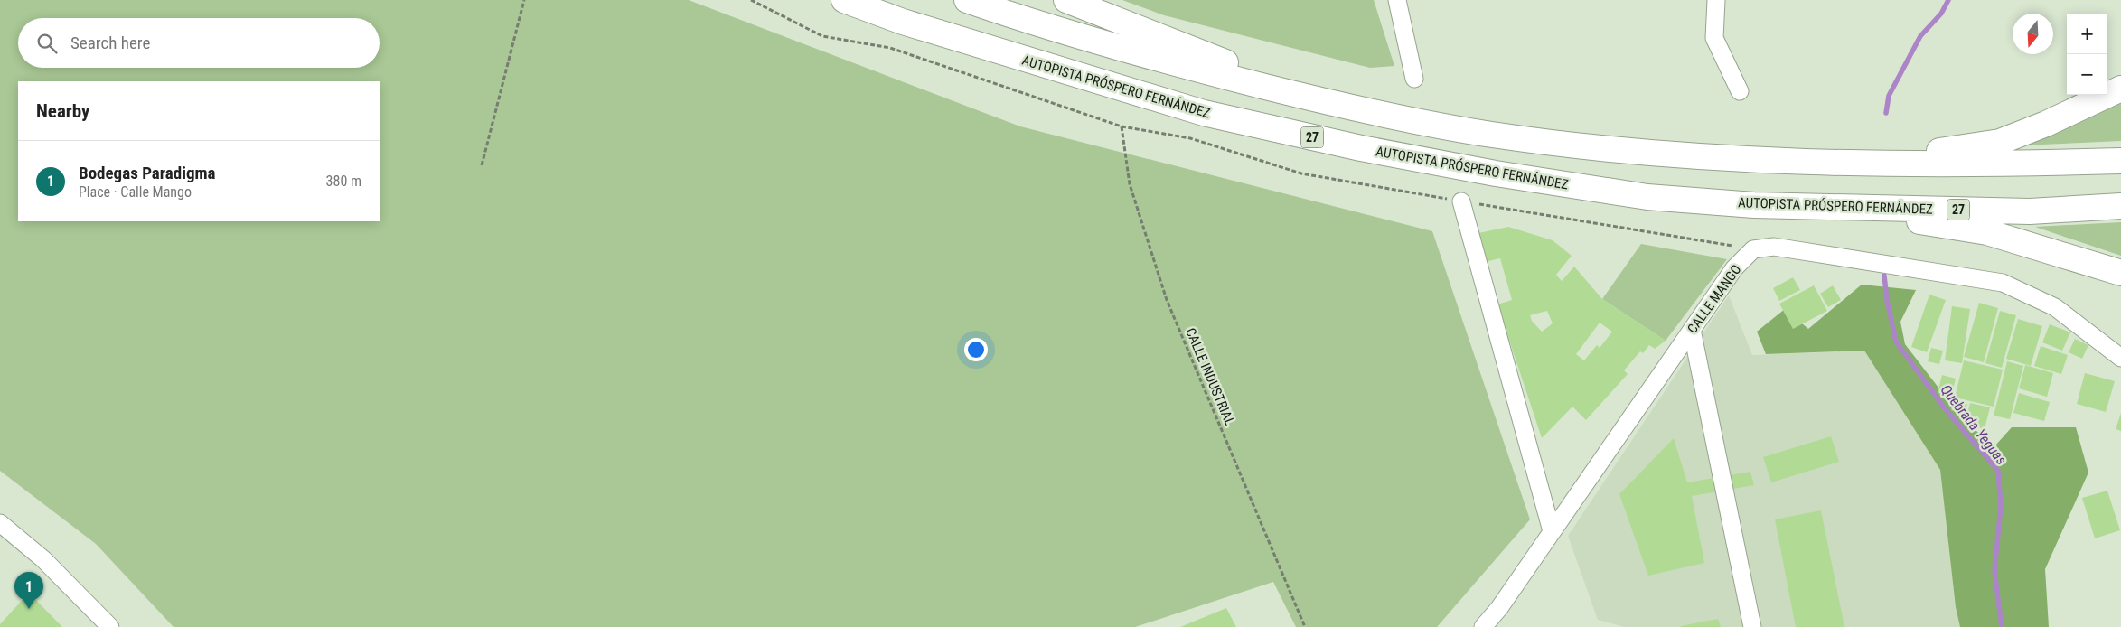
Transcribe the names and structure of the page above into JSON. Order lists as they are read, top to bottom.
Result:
{
  "streets": {
    "highway": ["AUTOPISTA PRÓSPERO FERNÁNDEZ", "27"],
    "street": ["CALLE MANGO"],
    "path": ["CALLE INDUSTRIAL"]
  },
  "water": ["Quebrada Yeguas"],
  "north": "bottom",
  "page": {
    "map_buttons": ["+", "−"],
    "search": "Search here",
    "heading": "Nearby",
    "list": [
      {
        "mark": "1",
        "name": "Bodegas Paradigma",
        "note": "Place · Calle Mango",
        "value": "380 m"
      }
    ],
    "pins": "1"
  }
}
